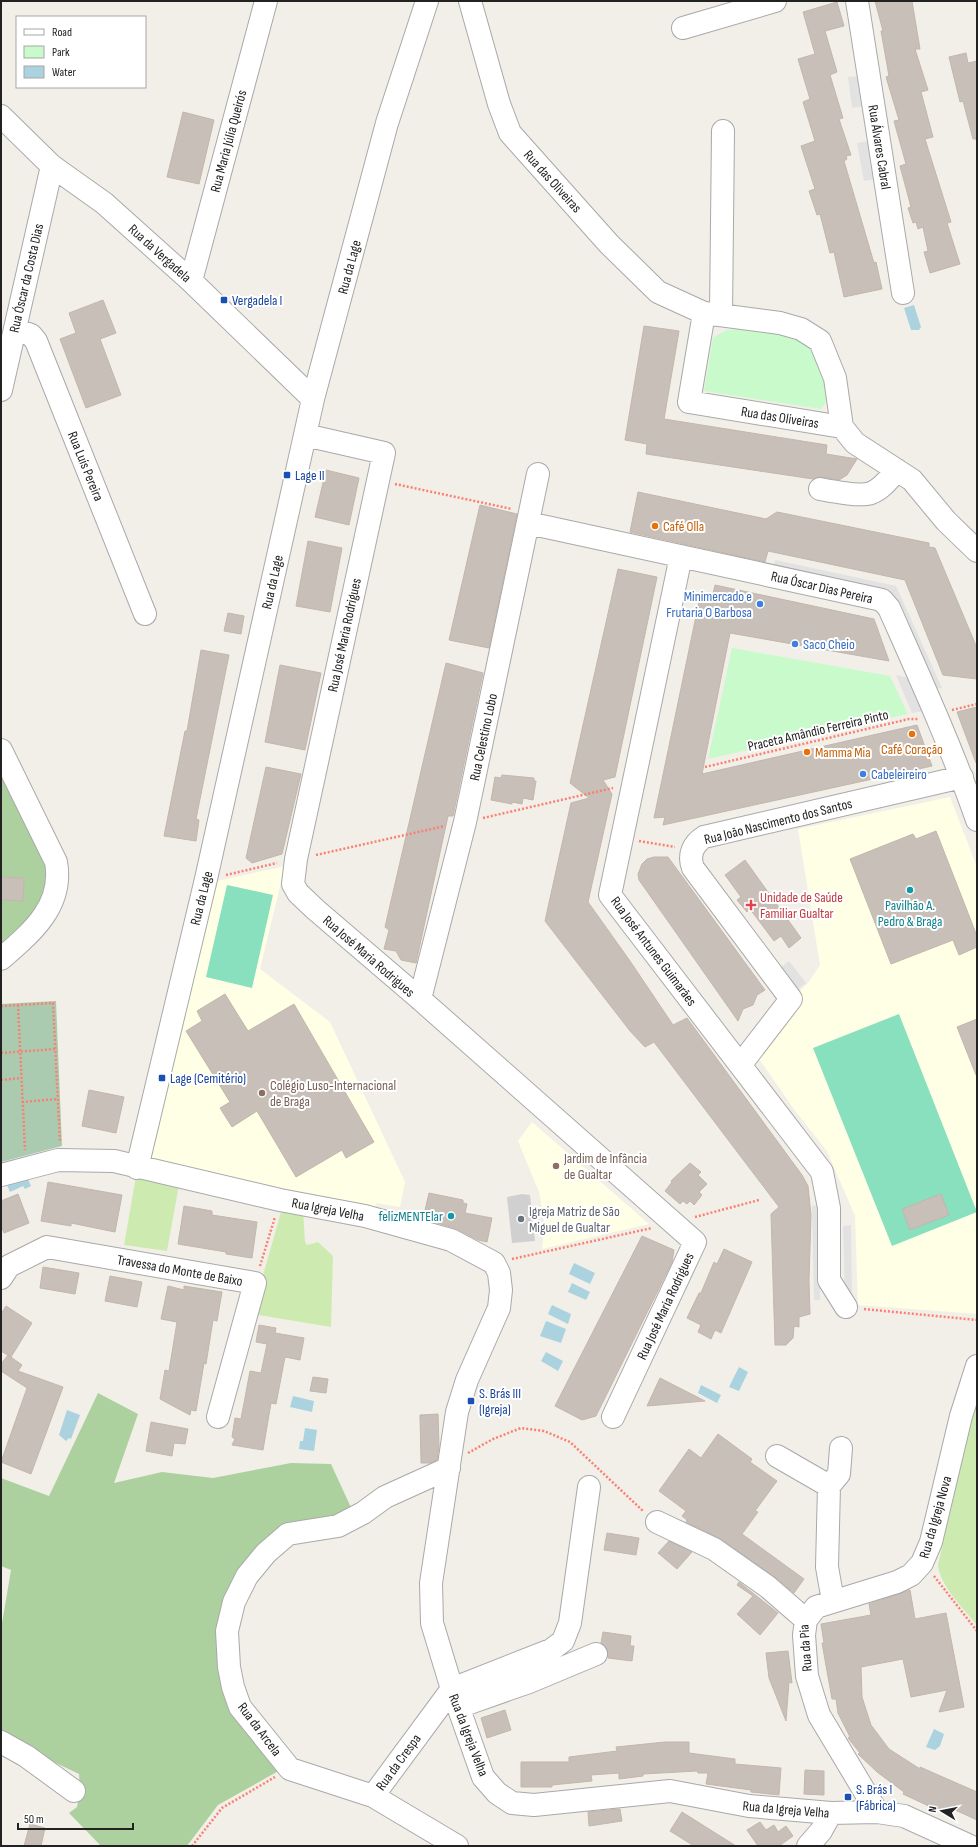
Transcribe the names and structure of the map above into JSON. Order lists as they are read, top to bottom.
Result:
{
  "streets": {
    "street": [
      "Rua Maria Júlia Queirós",
      "Rua Álvares Cabral",
      "Rua das Oliveiras",
      "Rua da Vergadela",
      "Rua da Lage",
      "Rua Óscar da Costa Dias",
      "Rua Luís Pereira",
      "Rua Óscar Dias Pereira",
      "Rua José Maria Rodrigues",
      "Rua Celestino Lobo",
      "Rua João Nascimento dos Santos",
      "Rua José Antunes Guimarães",
      "Rua Igreja Velha",
      "Travessa do Monte de Baixo",
      "Rua da Igreja Nova",
      "Rua da Pia",
      "Rua da Arcela",
      "Rua da Igreja Velha",
      "Rua da Crespa"
    ],
    "path": ["Praceta Amândio Ferreira Pinto"]
  },
  "crossings": [
    ["Rua Maria Júlia Queirós", "Rua da Vergadela"],
    ["Rua da Vergadela", "Rua da Lage"],
    ["Rua da Vergadela", "Rua Óscar da Costa Dias"],
    ["Rua da Lage", "Rua José Maria Rodrigues"],
    ["Rua da Lage", "Rua Igreja Velha"],
    ["Rua Óscar da Costa Dias", "Rua Luís Pereira"],
    ["Rua Óscar Dias Pereira", "Praceta Amândio Ferreira Pinto"],
    ["Rua Óscar Dias Pereira", "Rua Celestino Lobo"],
    ["Rua Óscar Dias Pereira", "Rua João Nascimento dos Santos"],
    ["Rua Óscar Dias Pereira", "Rua José Antunes Guimarães"],
    ["Rua José Maria Rodrigues", "Rua Celestino Lobo"],
    ["Rua João Nascimento dos Santos", "Rua José Antunes Guimarães"],
    ["Rua Igreja Velha", "Rua da Igreja Velha"],
    ["Rua da Igreja Nova", "Rua da Pia"],
    ["Rua da Pia", "Rua da Igreja Velha"],
    ["Rua da Arcela", "Rua da Igreja Velha"],
    ["Rua da Arcela", "Rua da Crespa"],
    ["Rua da Igreja Velha", "Rua da Crespa"]
  ],
  "places": {
    "transit": [
      "Vergadela I",
      "Lage II",
      "Lage (Cemitério)",
      "S. Brás III (Igreja)",
      "S. Brás I (Fábrica)"
    ],
    "other": [
      "Café Olla",
      "Minimercado e Frutaria O Barbosa",
      "Saco Cheio",
      "Café Coração",
      "Mamma Mia",
      "Cabeleireiro",
      "Pavilhão A. Pedro & Braga",
      "Colégio Luso-Internacional de Braga",
      "Jardim de Infância de Gualtar",
      "felizMENTElar",
      "Igreja Matriz de São Miguel de Gualtar"
    ],
    "health": ["Unidade de Saúde Familiar Gualtar"]
  },
  "legend": ["Road", "Park", "Water"],
  "scale_bar": "50 m",
  "north": "left"
}
